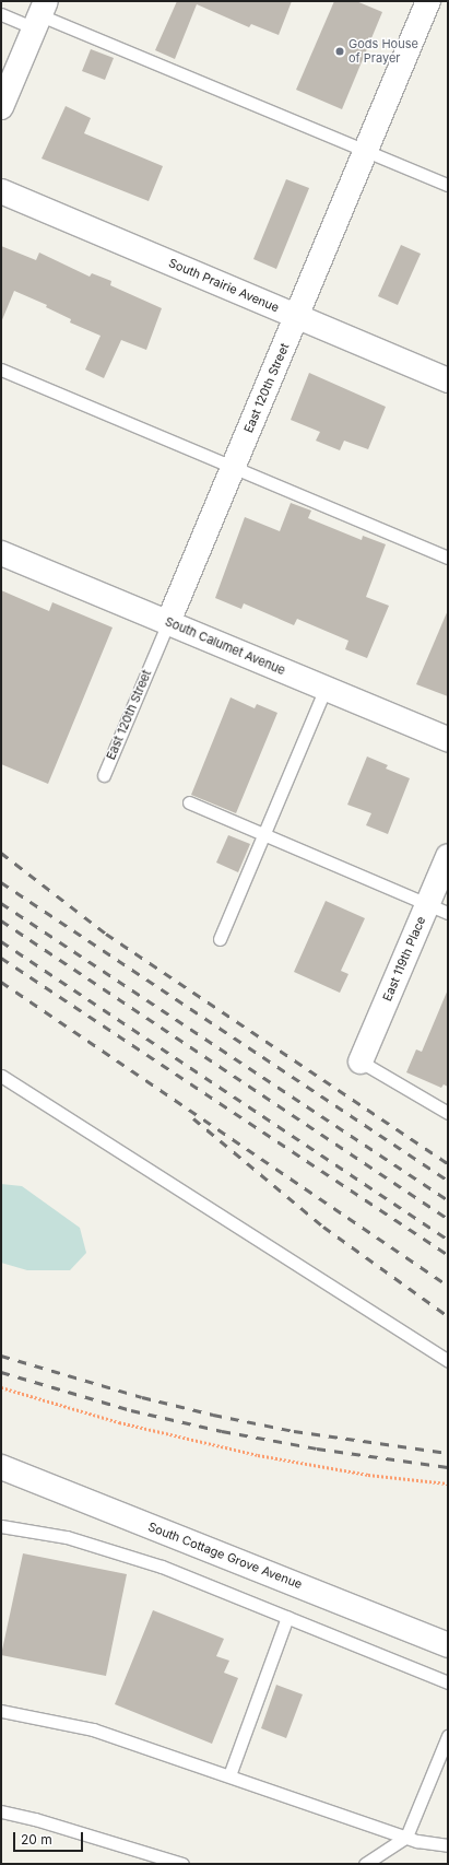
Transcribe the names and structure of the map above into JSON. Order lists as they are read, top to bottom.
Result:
{
  "streets": {
    "street": [
      "South Prairie Avenue",
      "East 120th Street",
      "South Calumet Avenue",
      "East 119th Place",
      "South Cottage Grove Avenue"
    ]
  },
  "crossings": [
    ["South Prairie Avenue", "East 120th Street"],
    ["East 120th Street", "South Calumet Avenue"]
  ],
  "places": ["Gods House of Prayer"],
  "scale_bar": "20 m"
}
